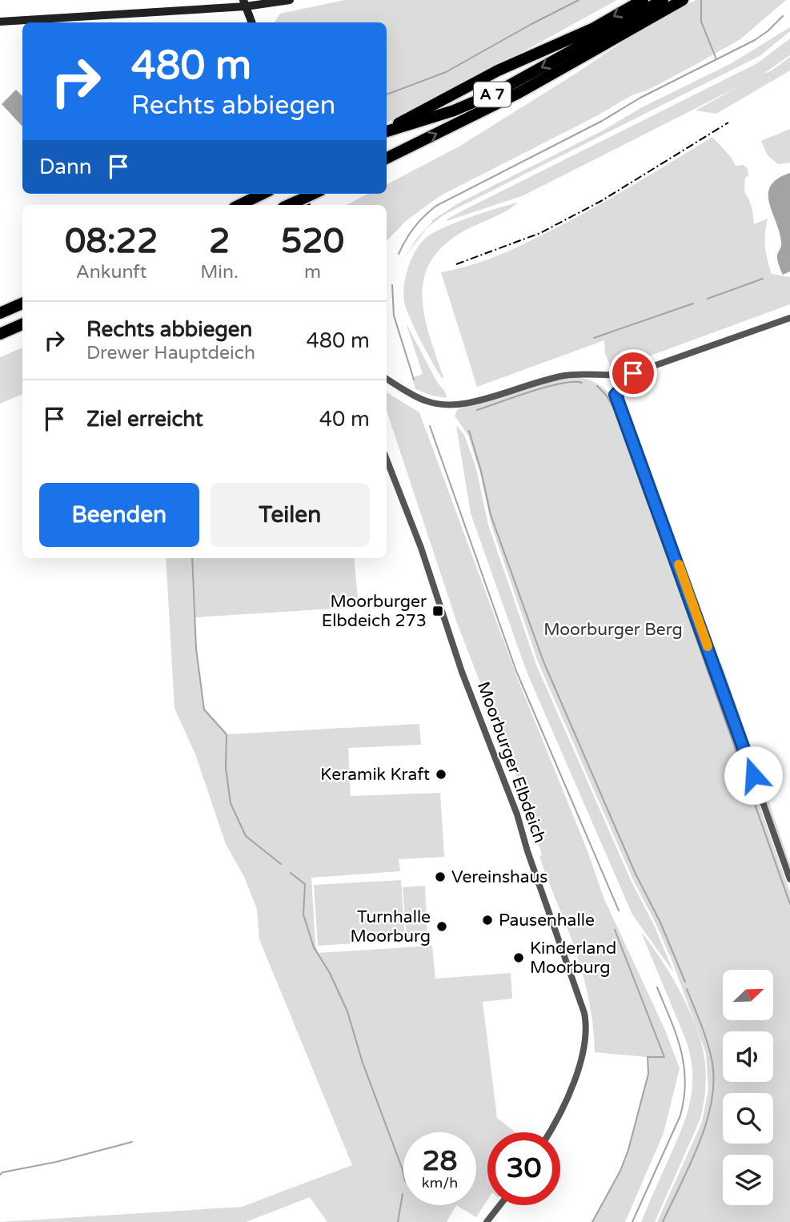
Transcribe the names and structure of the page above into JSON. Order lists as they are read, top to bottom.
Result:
{
  "streets": {
    "highway": ["A 7"],
    "street": ["Moorburger Elbdeich"]
  },
  "parks": ["Moorburger Berg"],
  "places": {
    "transit": ["Moorburger Elbdeich 273"],
    "other": [
      "Keramik Kraft",
      "Vereinshaus",
      "Pausenhalle",
      "Turnhalle Moorburg",
      "Kinderland Moorburg"
    ]
  },
  "north": "top right",
  "page": {
    "turn": ["480 m", "Rechts abbiegen"],
    "then": "Dann",
    "eta": [
      "08:22",
      "Ankunft",
      "2",
      "Min.",
      "520",
      "m"
    ],
    "list": [
      {
        "name": "Rechts abbiegen",
        "note": "Drewer Hauptdeich",
        "value": "480 m"
      },
      {
        "name": "Ziel erreicht",
        "value": "40 m"
      }
    ],
    "buttons": ["Beenden", "Teilen"],
    "speed": "28 km/h",
    "limit": "30"
  }
}
